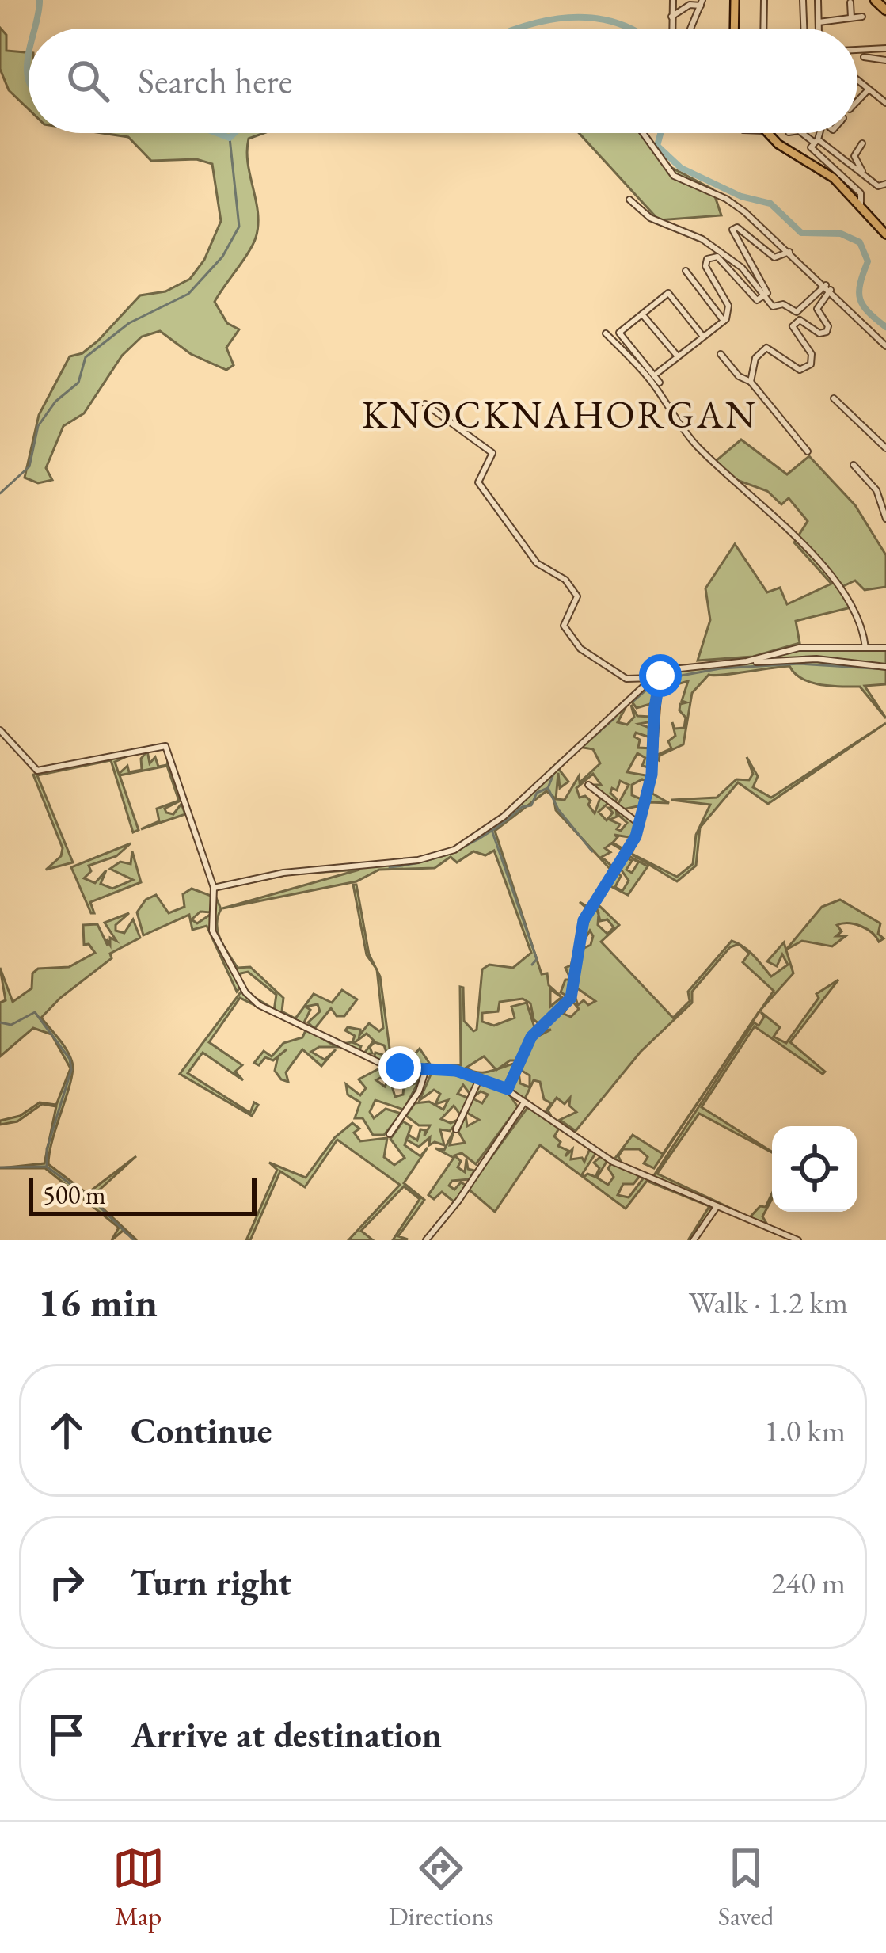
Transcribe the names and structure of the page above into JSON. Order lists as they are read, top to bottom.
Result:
{
  "districts": ["KNOCKNAHORGAN"],
  "scale_bar": "500 m",
  "page": {
    "search": "Search here",
    "scale": "500 m",
    "heading": ["16 min", "Walk · 1.2 km"],
    "list": [
      ["Continue", "1.0 km"],
      ["Turn right", "240 m"],
      "Arrive at destination"
    ],
    "nav": ["Map", "Directions", "Saved"]
  }
}
